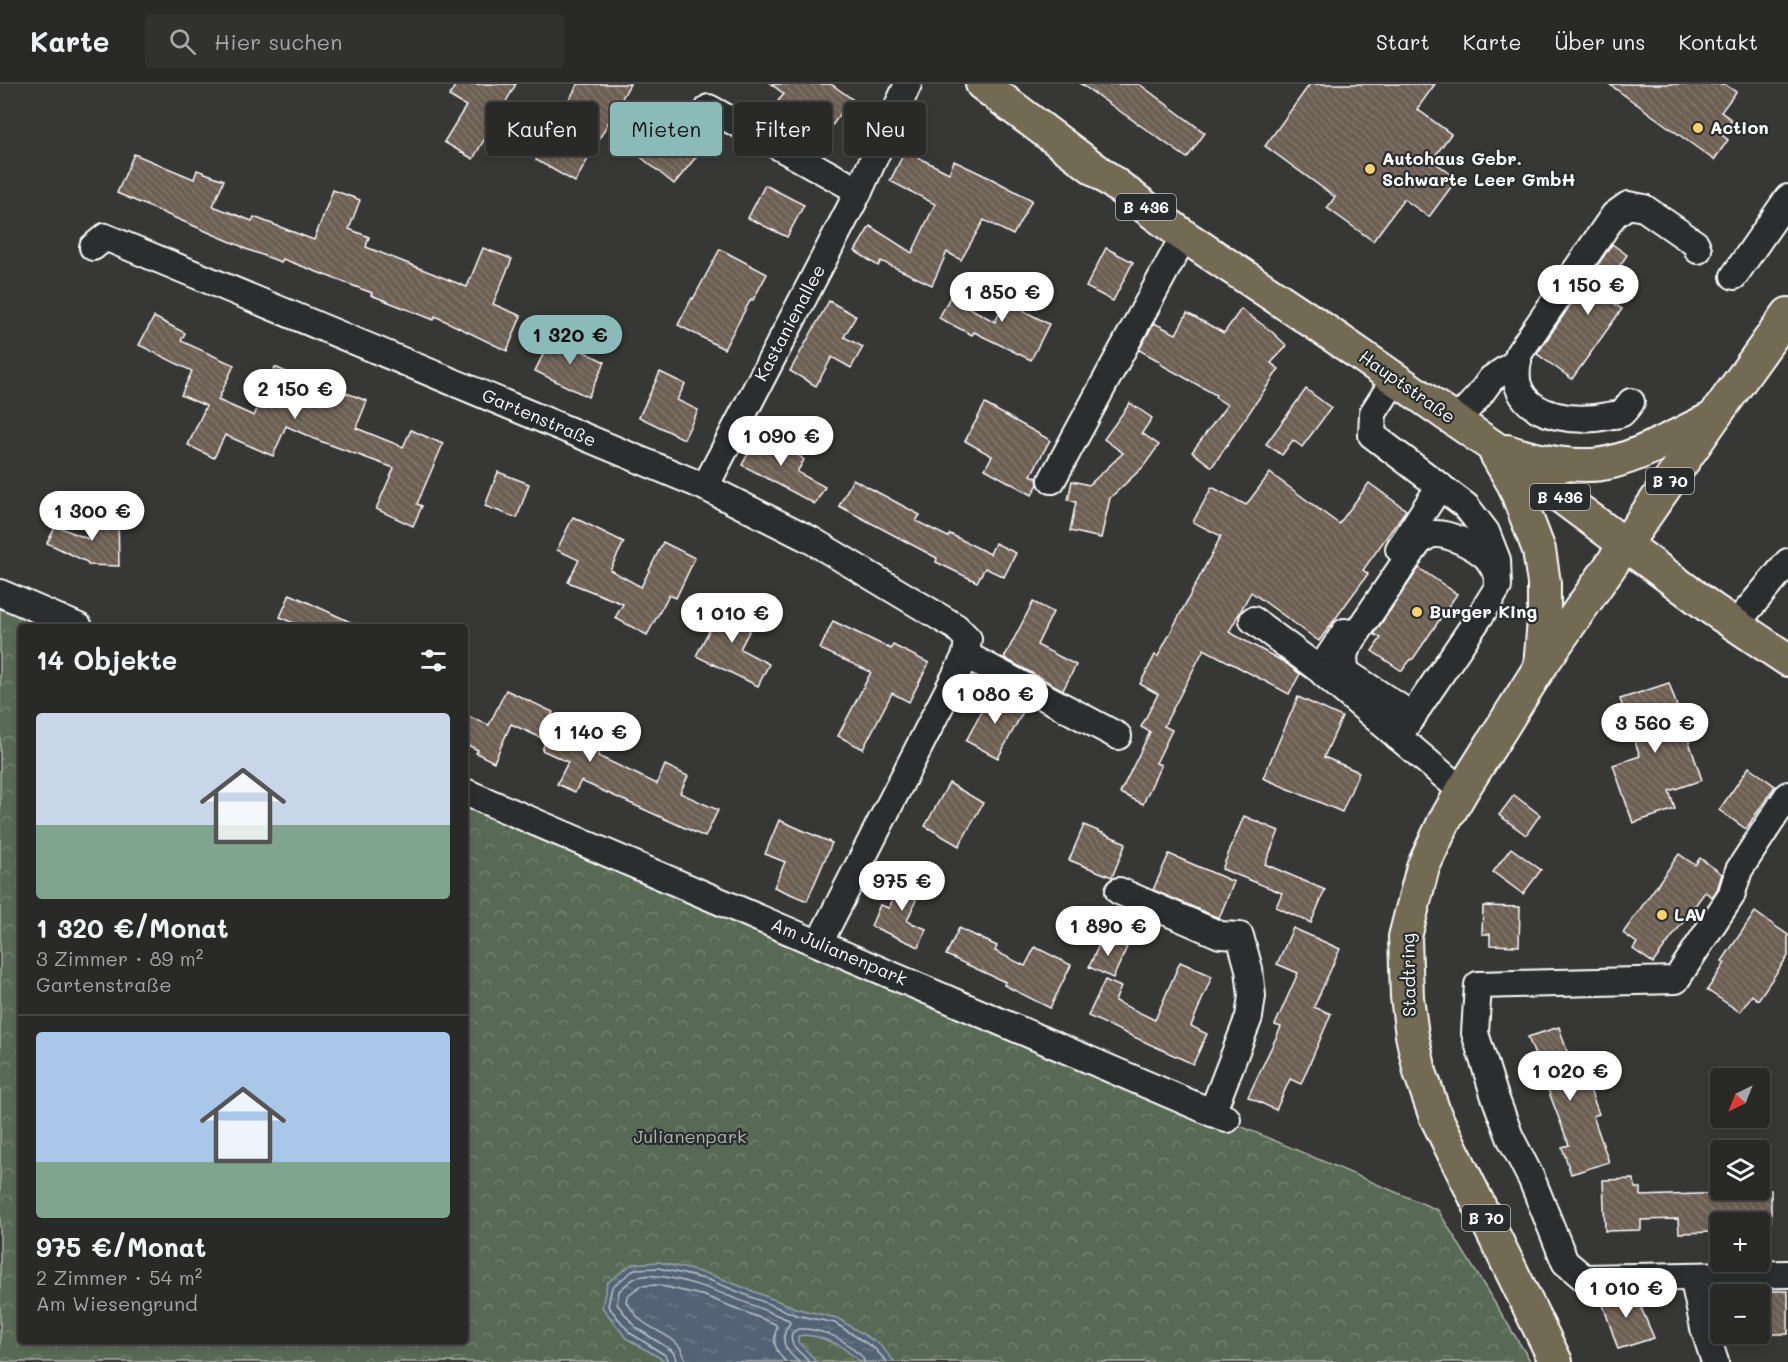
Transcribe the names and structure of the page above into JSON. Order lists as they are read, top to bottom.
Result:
{
  "streets": {
    "main road": [
      "B 436",
      "Hauptstraße",
      "B 70",
      "Stadtring"
    ],
    "street": ["Kastanienallee", "Gartenstraße", "Am Julianenpark"]
  },
  "crossings": [
    ["B 436", "Hauptstraße"],
    ["B 436", "Stadtring"],
    ["Kastanienallee", "Gartenstraße"],
    ["Hauptstraße", "B 70"],
    ["Hauptstraße", "Stadtring"],
    ["B 70", "Stadtring"]
  ],
  "parks": ["Julianenpark"],
  "places": [
    "Action",
    "Autohaus Gebr. Schwarte Leer GmbH",
    "Burger King",
    "LAV"
  ],
  "north": "bottom left",
  "page": {
    "header": "Karte",
    "search": "Hier suchen",
    "nav": [
      "Start",
      "Karte",
      "Über uns",
      "Kontakt"
    ],
    "chip": [
      "Kaufen",
      "Mieten",
      "Filter",
      "Neu"
    ],
    "price": [
      "1 150 €",
      "1 850 €",
      "1 320 €",
      "2 150 €",
      "1 090 €",
      "1 300 €",
      "1 010 €",
      "1 080 €",
      "3 560 €",
      "1 140 €",
      "975 €",
      "1 890 €",
      "1 020 €",
      "1 010 €"
    ],
    "heading": "14 Objekte",
    "list": [
      {
        "name": "1 320 €/Monat",
        "note": "3 Zimmer · 89 m² · Gartenstraße"
      },
      {
        "name": "975 €/Monat",
        "note": "2 Zimmer · 54 m² · Am Wiesengrund"
      }
    ],
    "map_buttons": ["+", "−"]
  }
}
